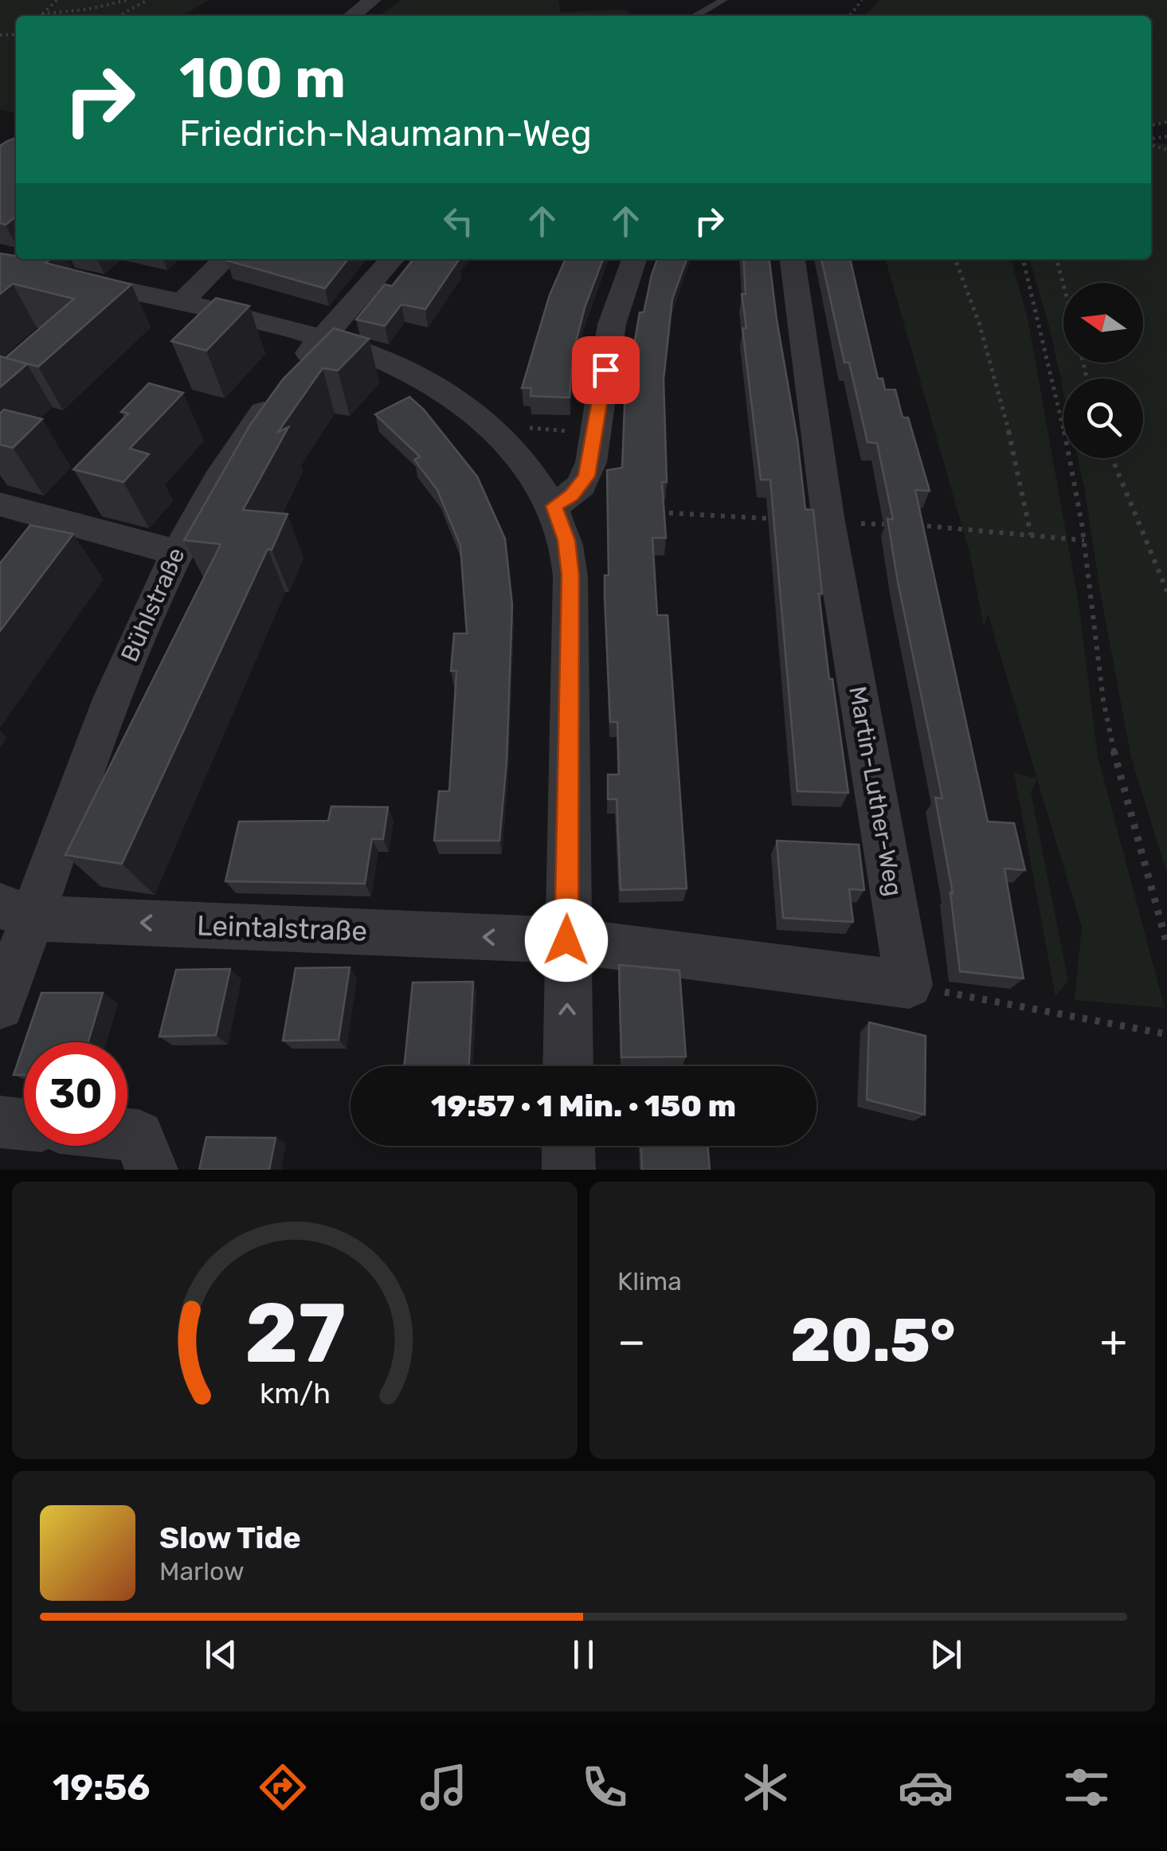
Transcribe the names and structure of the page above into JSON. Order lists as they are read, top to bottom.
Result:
{
  "streets": {
    "street": ["Bühlstraße", "Martin-Luther-Weg", "Leintalstraße"]
  },
  "crossings": [
    ["Bühlstraße", "Leintalstraße"]
  ],
  "one_way": ["Leintalstraße"],
  "north": "left",
  "page": {
    "turn": ["100 m", "Friedrich-Naumann-Weg"],
    "limit": "30",
    "trip": "19:57 · 1 Min. · 150 m",
    "tile": "Klima",
    "heat": ["−", "20.5°", "+"],
    "song": ["Slow Tide", "Marlow"],
    "tabs": "19:56",
    "gauge": ["27", "km/h"]
  }
}
